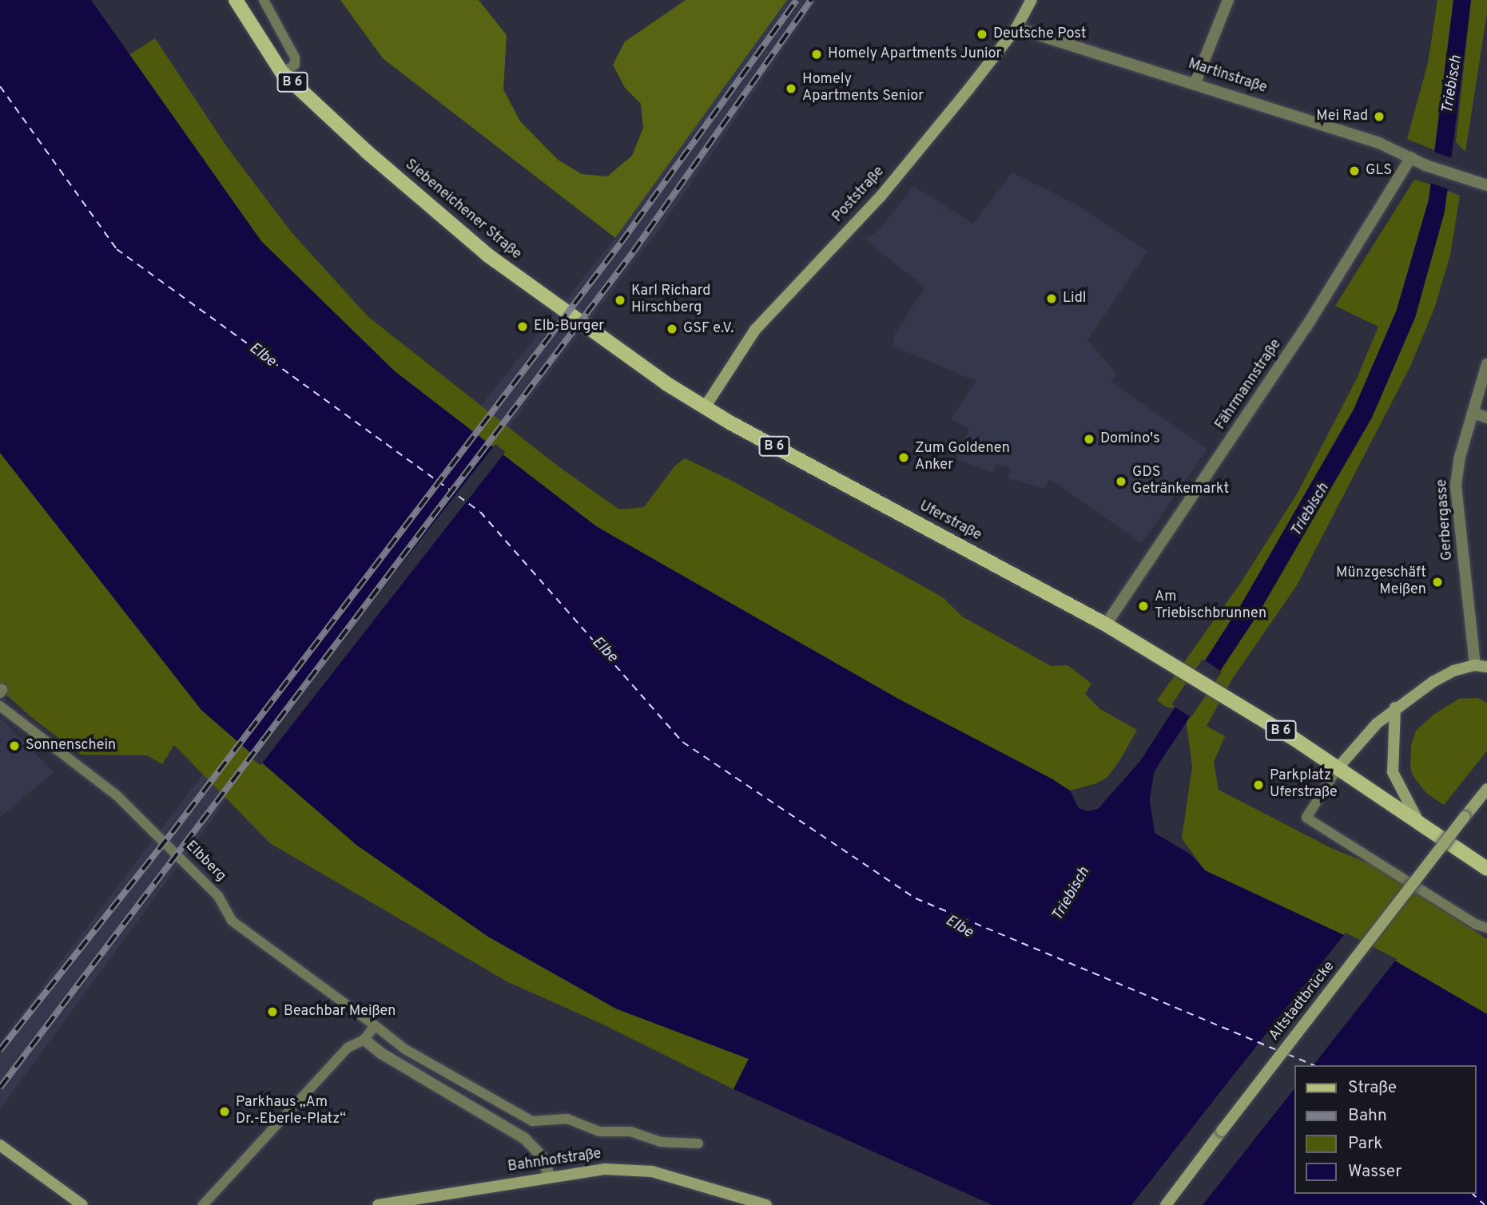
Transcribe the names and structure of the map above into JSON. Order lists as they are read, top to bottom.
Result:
{
  "streets": {
    "main road": [
      "B 6",
      "Poststraße",
      "Siebeneichener Straße",
      "Uferstraße",
      "Altstadtbrücke",
      "Bahnhofstraße"
    ],
    "street": ["Martinstraße", "Fährmannstraße", "Gerbergasse"],
    "lane": ["Elbberg"]
  },
  "crossings": [
    ["Martinstraße", "Poststraße"],
    ["Martinstraße", "Fährmannstraße"],
    ["B 6", "Uferstraße"],
    ["Poststraße", "Siebeneichener Straße"],
    ["Poststraße", "Uferstraße"],
    ["Siebeneichener Straße", "Uferstraße"],
    ["Fährmannstraße", "Uferstraße"]
  ],
  "water": ["Triebisch", "Elbe"],
  "places": [
    "Deutsche Post",
    "Homely Apartments Junior",
    "Homely Apartments Senior",
    "Mei Rad",
    "GLS",
    "Lidl",
    "Karl Richard Hirschberg",
    "Elb-Burger",
    "GSF e.V.",
    "Domino's",
    "Zum Goldenen Anker",
    "GDS Getränkemarkt",
    "Münzgeschäft Meißen",
    "Am Triebischbrunnen",
    "Sonnenschein",
    "Parkplatz Uferstraße",
    "Beachbar Meißen",
    "Parkhaus „Am Dr.-Eberle-Platz“"
  ],
  "legend": [
    "Straße",
    "Bahn",
    "Park",
    "Wasser"
  ]
}
